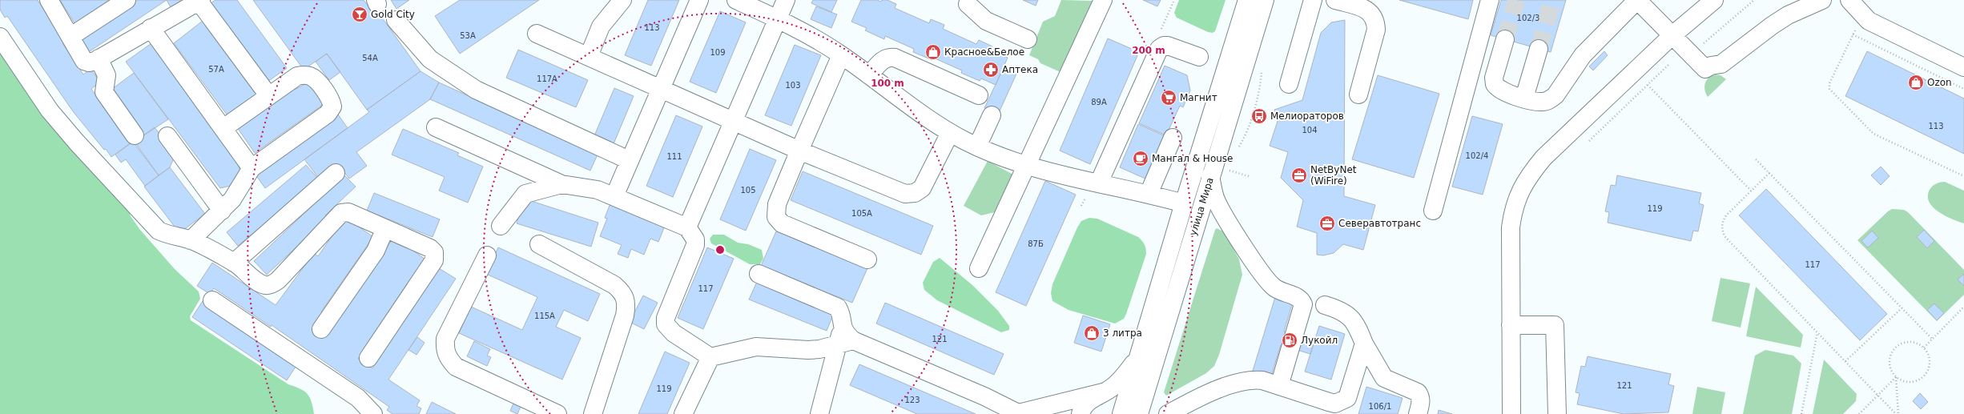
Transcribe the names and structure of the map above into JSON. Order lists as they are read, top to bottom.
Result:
{
  "streets": {
    "street": ["улица Мира"]
  },
  "places": {
    "bar": ["Gold City"],
    "shop": ["Красное&Белое", "Ozon", "3 литра"],
    "pharmacy": ["Аптека"],
    "supermarket": ["Магнит"],
    "bus stop": ["Мелиораторов"],
    "cafe": ["Мангал & House"],
    "office": ["NetByNet (WiFire)", "Северавтотранс"],
    "fuel station": ["Лукойл"]
  },
  "house_numbers": [
    "102/3",
    "113",
    "53А",
    "109",
    "54А",
    "57А",
    "117А",
    "103",
    "89А",
    "113",
    "104",
    "102/4",
    "111",
    "105",
    "119",
    "105А",
    "87Б",
    "117",
    "117",
    "115А",
    "121",
    "121",
    "119",
    "123",
    "106/1"
  ],
  "rings": ["200 m", "100 m"]
}
